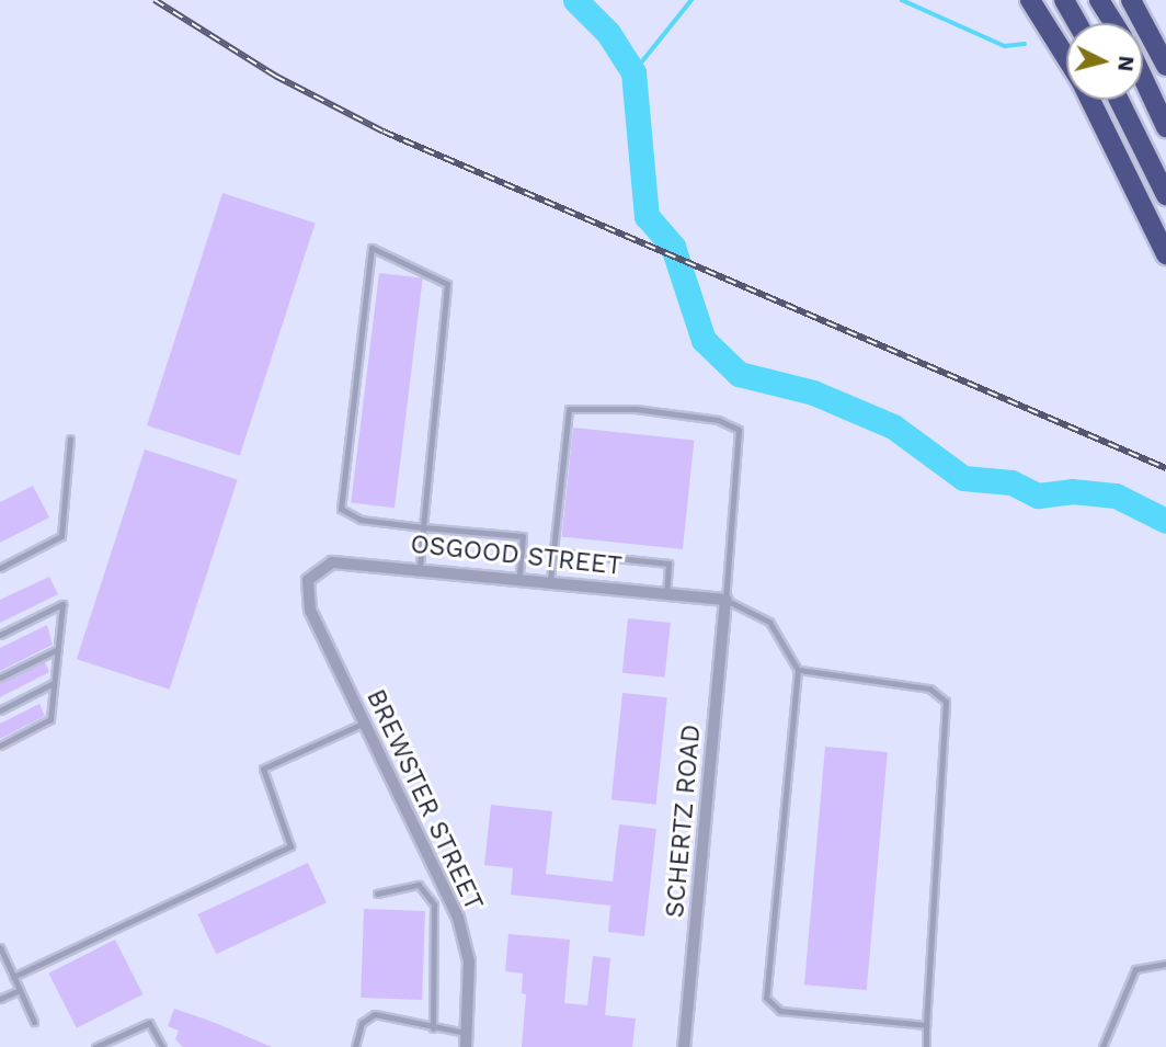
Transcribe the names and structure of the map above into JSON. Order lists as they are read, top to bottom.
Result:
{
  "streets": {
    "street": ["OSGOOD STREET", "BREWSTER STREET", "SCHERTZ ROAD"]
  },
  "crossings": [
    ["OSGOOD STREET", "BREWSTER STREET"],
    ["OSGOOD STREET", "SCHERTZ ROAD"]
  ],
  "north": "right"
}
